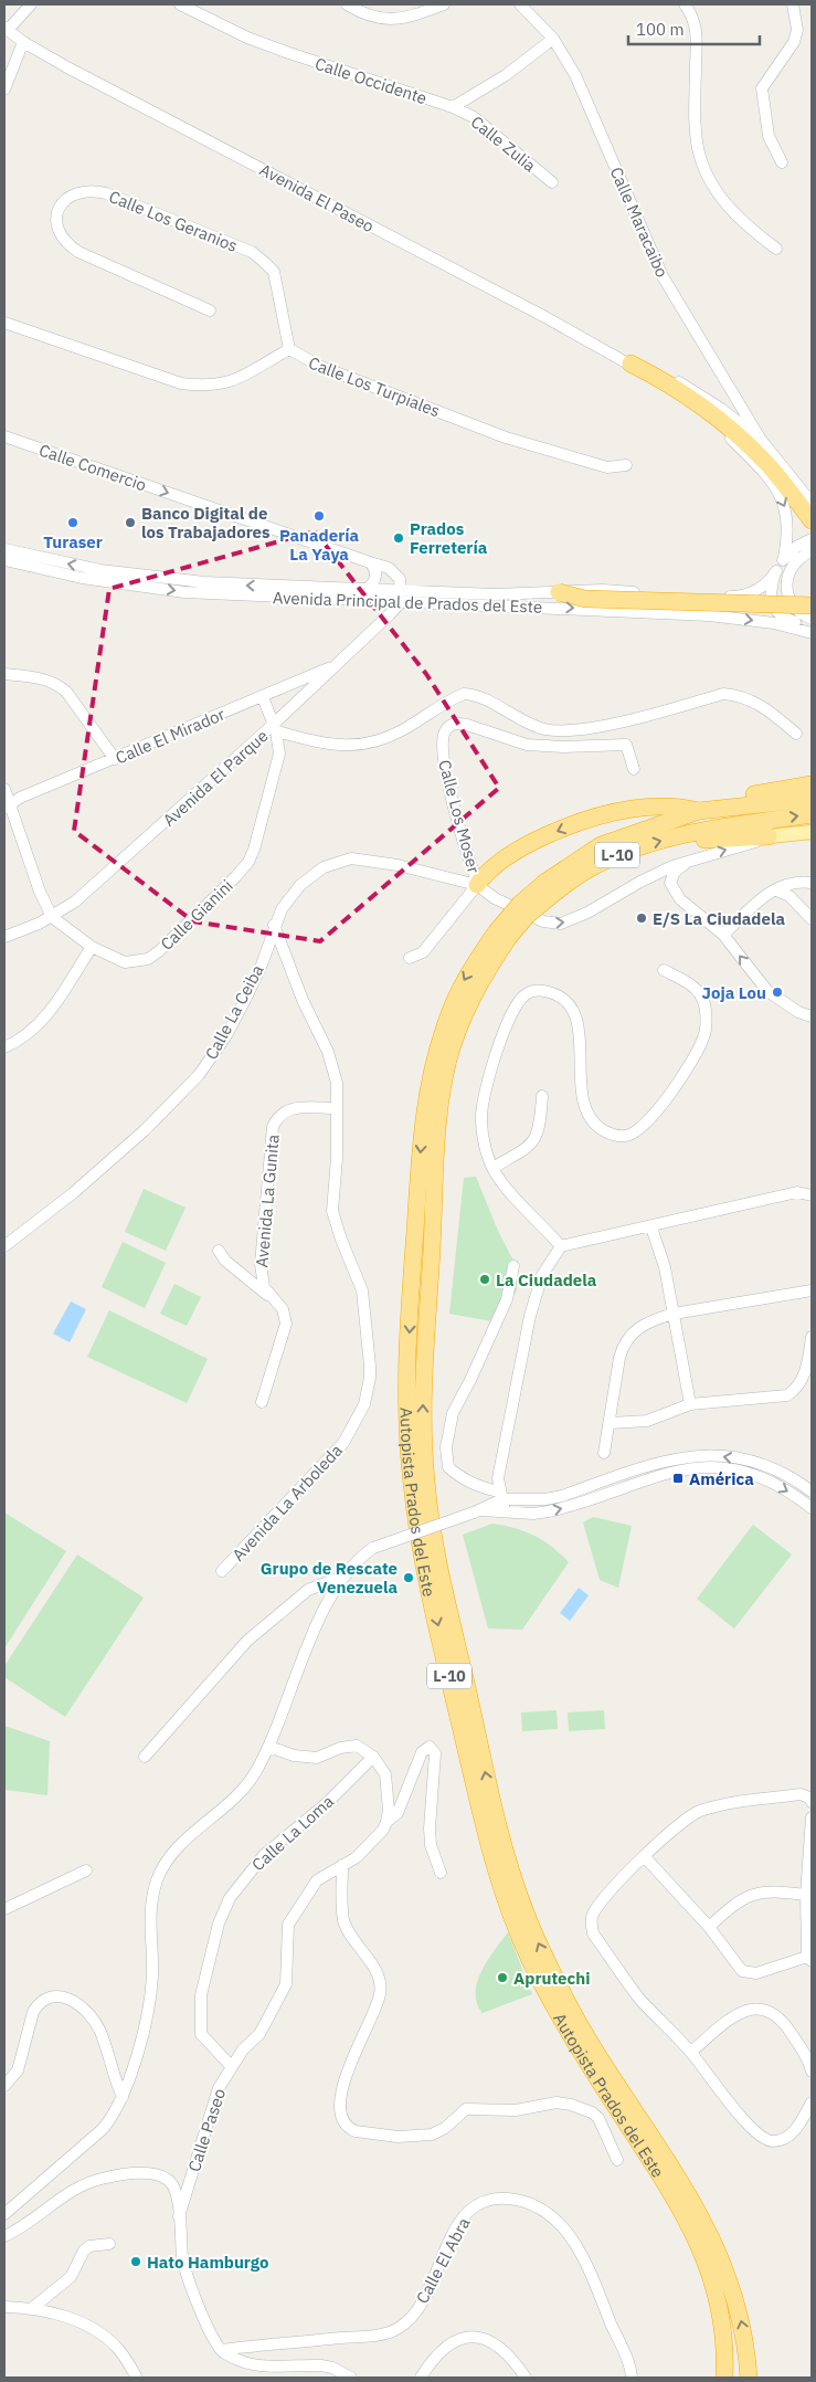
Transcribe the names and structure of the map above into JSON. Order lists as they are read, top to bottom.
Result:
{
  "streets": {
    "highway": ["L-10", "Autopista Prados del Este"],
    "street": [
      "Calle Occidente",
      "Calle Zulia",
      "Avenida El Paseo",
      "Calle Los Geranios",
      "Calle Maracaibo",
      "Calle Los Turpiales",
      "Calle Comercio",
      "Avenida Principal de Prados del Este",
      "Calle El Mirador",
      "Avenida El Parque",
      "Calle Los Moser",
      "Calle Gianini",
      "Calle La Ceiba",
      "Avenida La Gunita",
      "Avenida La Arboleda",
      "Calle La Loma",
      "Calle Paseo",
      "Calle El Abra"
    ]
  },
  "crossings": [
    ["Calle Occidente", "Calle Zulia"],
    ["Avenida El Paseo", "Calle Maracaibo"],
    ["Calle Los Geranios", "Calle Los Turpiales"],
    ["Calle Comercio", "Avenida Principal de Prados del Este"],
    ["Calle Comercio", "Avenida El Parque"],
    ["Avenida Principal de Prados del Este", "Avenida El Parque"],
    ["Calle El Mirador", "Avenida El Parque"],
    ["Calle El Mirador", "Calle Gianini"],
    ["Avenida El Parque", "Calle Gianini"],
    ["Calle Los Moser", "Calle La Ceiba"],
    ["Calle La Ceiba", "Avenida La Arboleda"],
    ["Avenida La Gunita", "Avenida La Arboleda"],
    ["Calle La Loma", "Calle Paseo"]
  ],
  "one_way": ["Calle Comercio"],
  "places": {
    "other": [
      "Panadería La Yaya",
      "Turaser",
      "Banco Digital de los Trabajadores",
      "Prados Ferretería",
      "E/S La Ciudadela",
      "Joja Lou",
      "La Ciudadela",
      "Grupo de Rescate Venezuela",
      "Aprutechi",
      "Hato Hamburgo"
    ],
    "transit": ["América"]
  },
  "scale_bar": "100 m"
}
